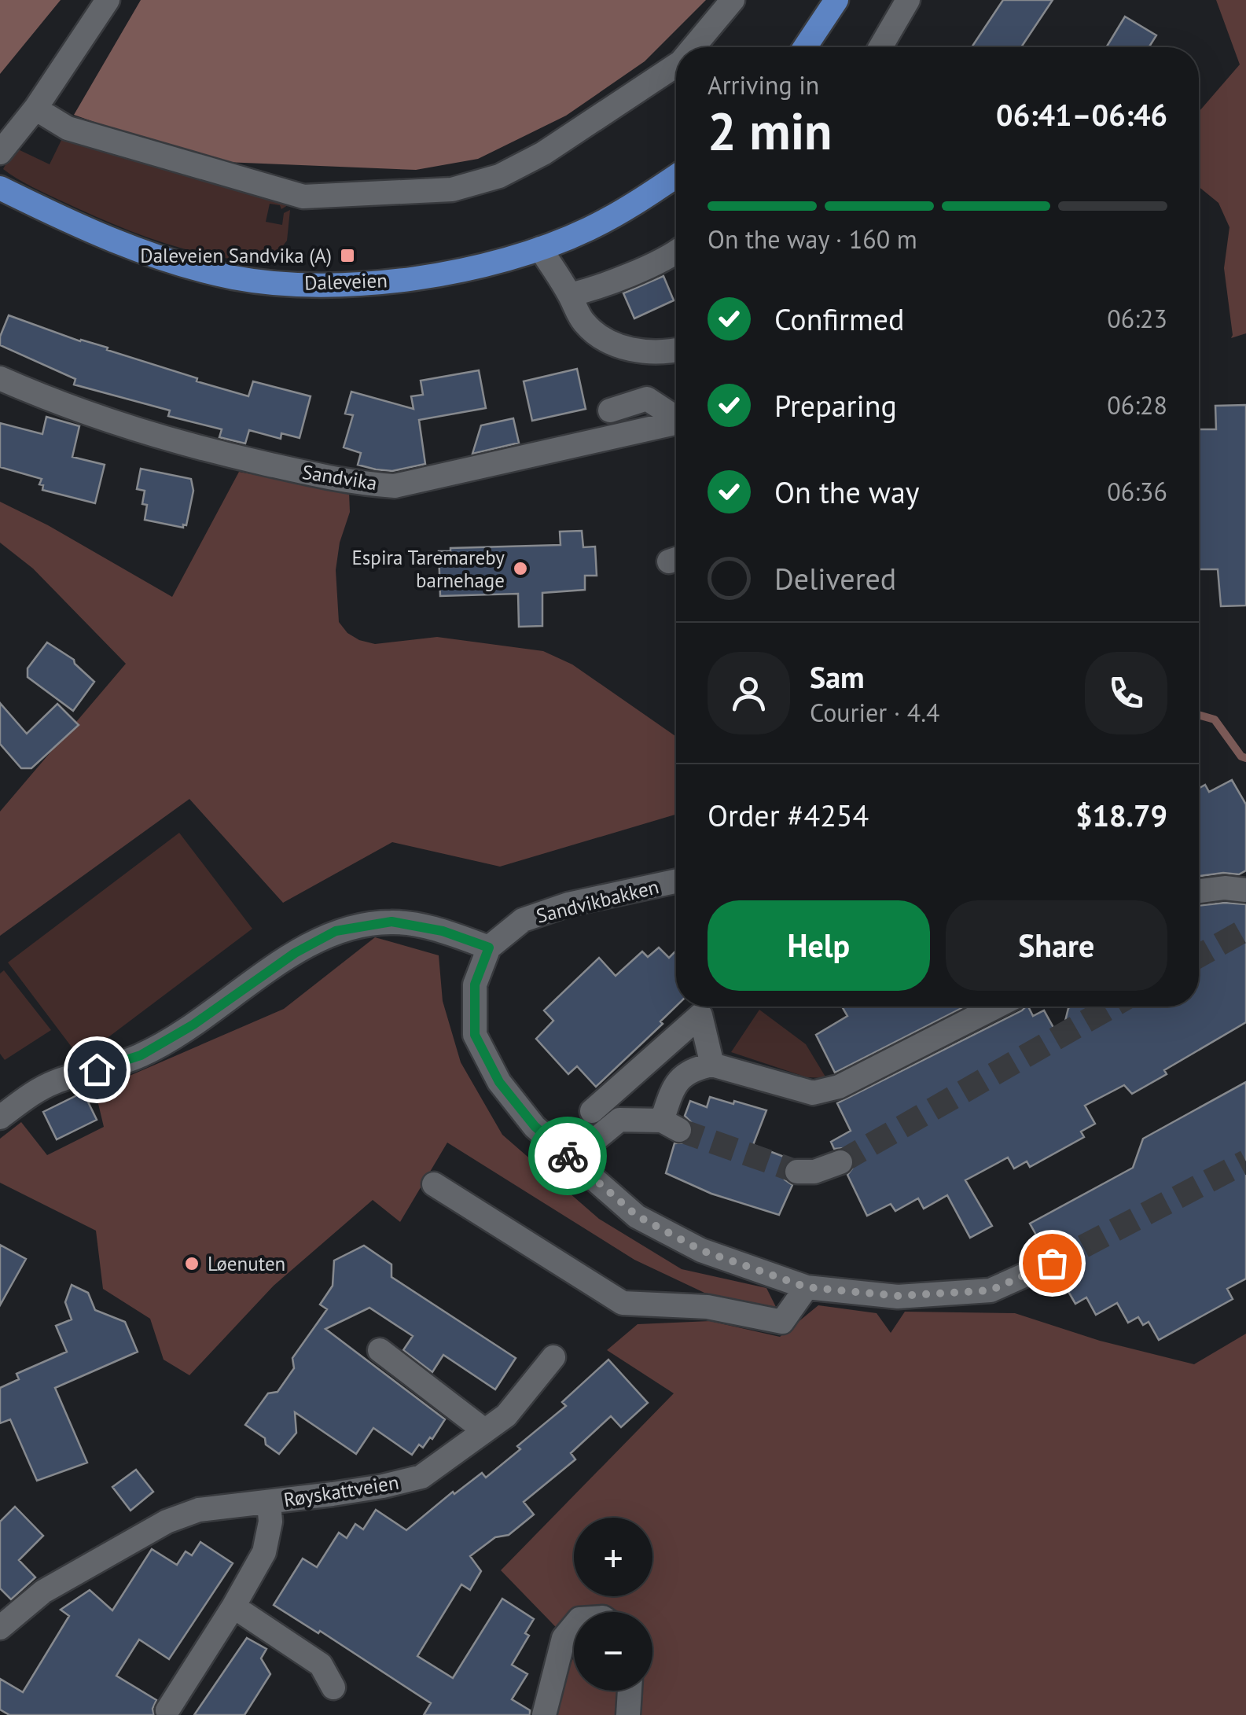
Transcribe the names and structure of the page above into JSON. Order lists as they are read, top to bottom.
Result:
{
  "streets": {
    "main road": ["Daleveien"],
    "street": ["Sandvika", "Sandvikbakken", "Røyskattveien"]
  },
  "places": {
    "transit": ["Daleveien Sandvika (A)"],
    "other": ["Espira Taremareby barnehage", "Løenuten"]
  },
  "page": {
    "heading": ["2 min", "Arriving in", "06:41–06:46"],
    "panel": [
      "Sam",
      "Courier · 4.4",
      "Order #4254",
      "$18.79"
    ],
    "bar": "On the way · 160 m",
    "list": [
      ["Confirmed", "06:23"],
      ["Preparing", "06:28"],
      ["On the way", "06:36"],
      "Delivered"
    ],
    "buttons": ["Help", "Share"],
    "map_buttons": ["+", "−"]
  }
}
